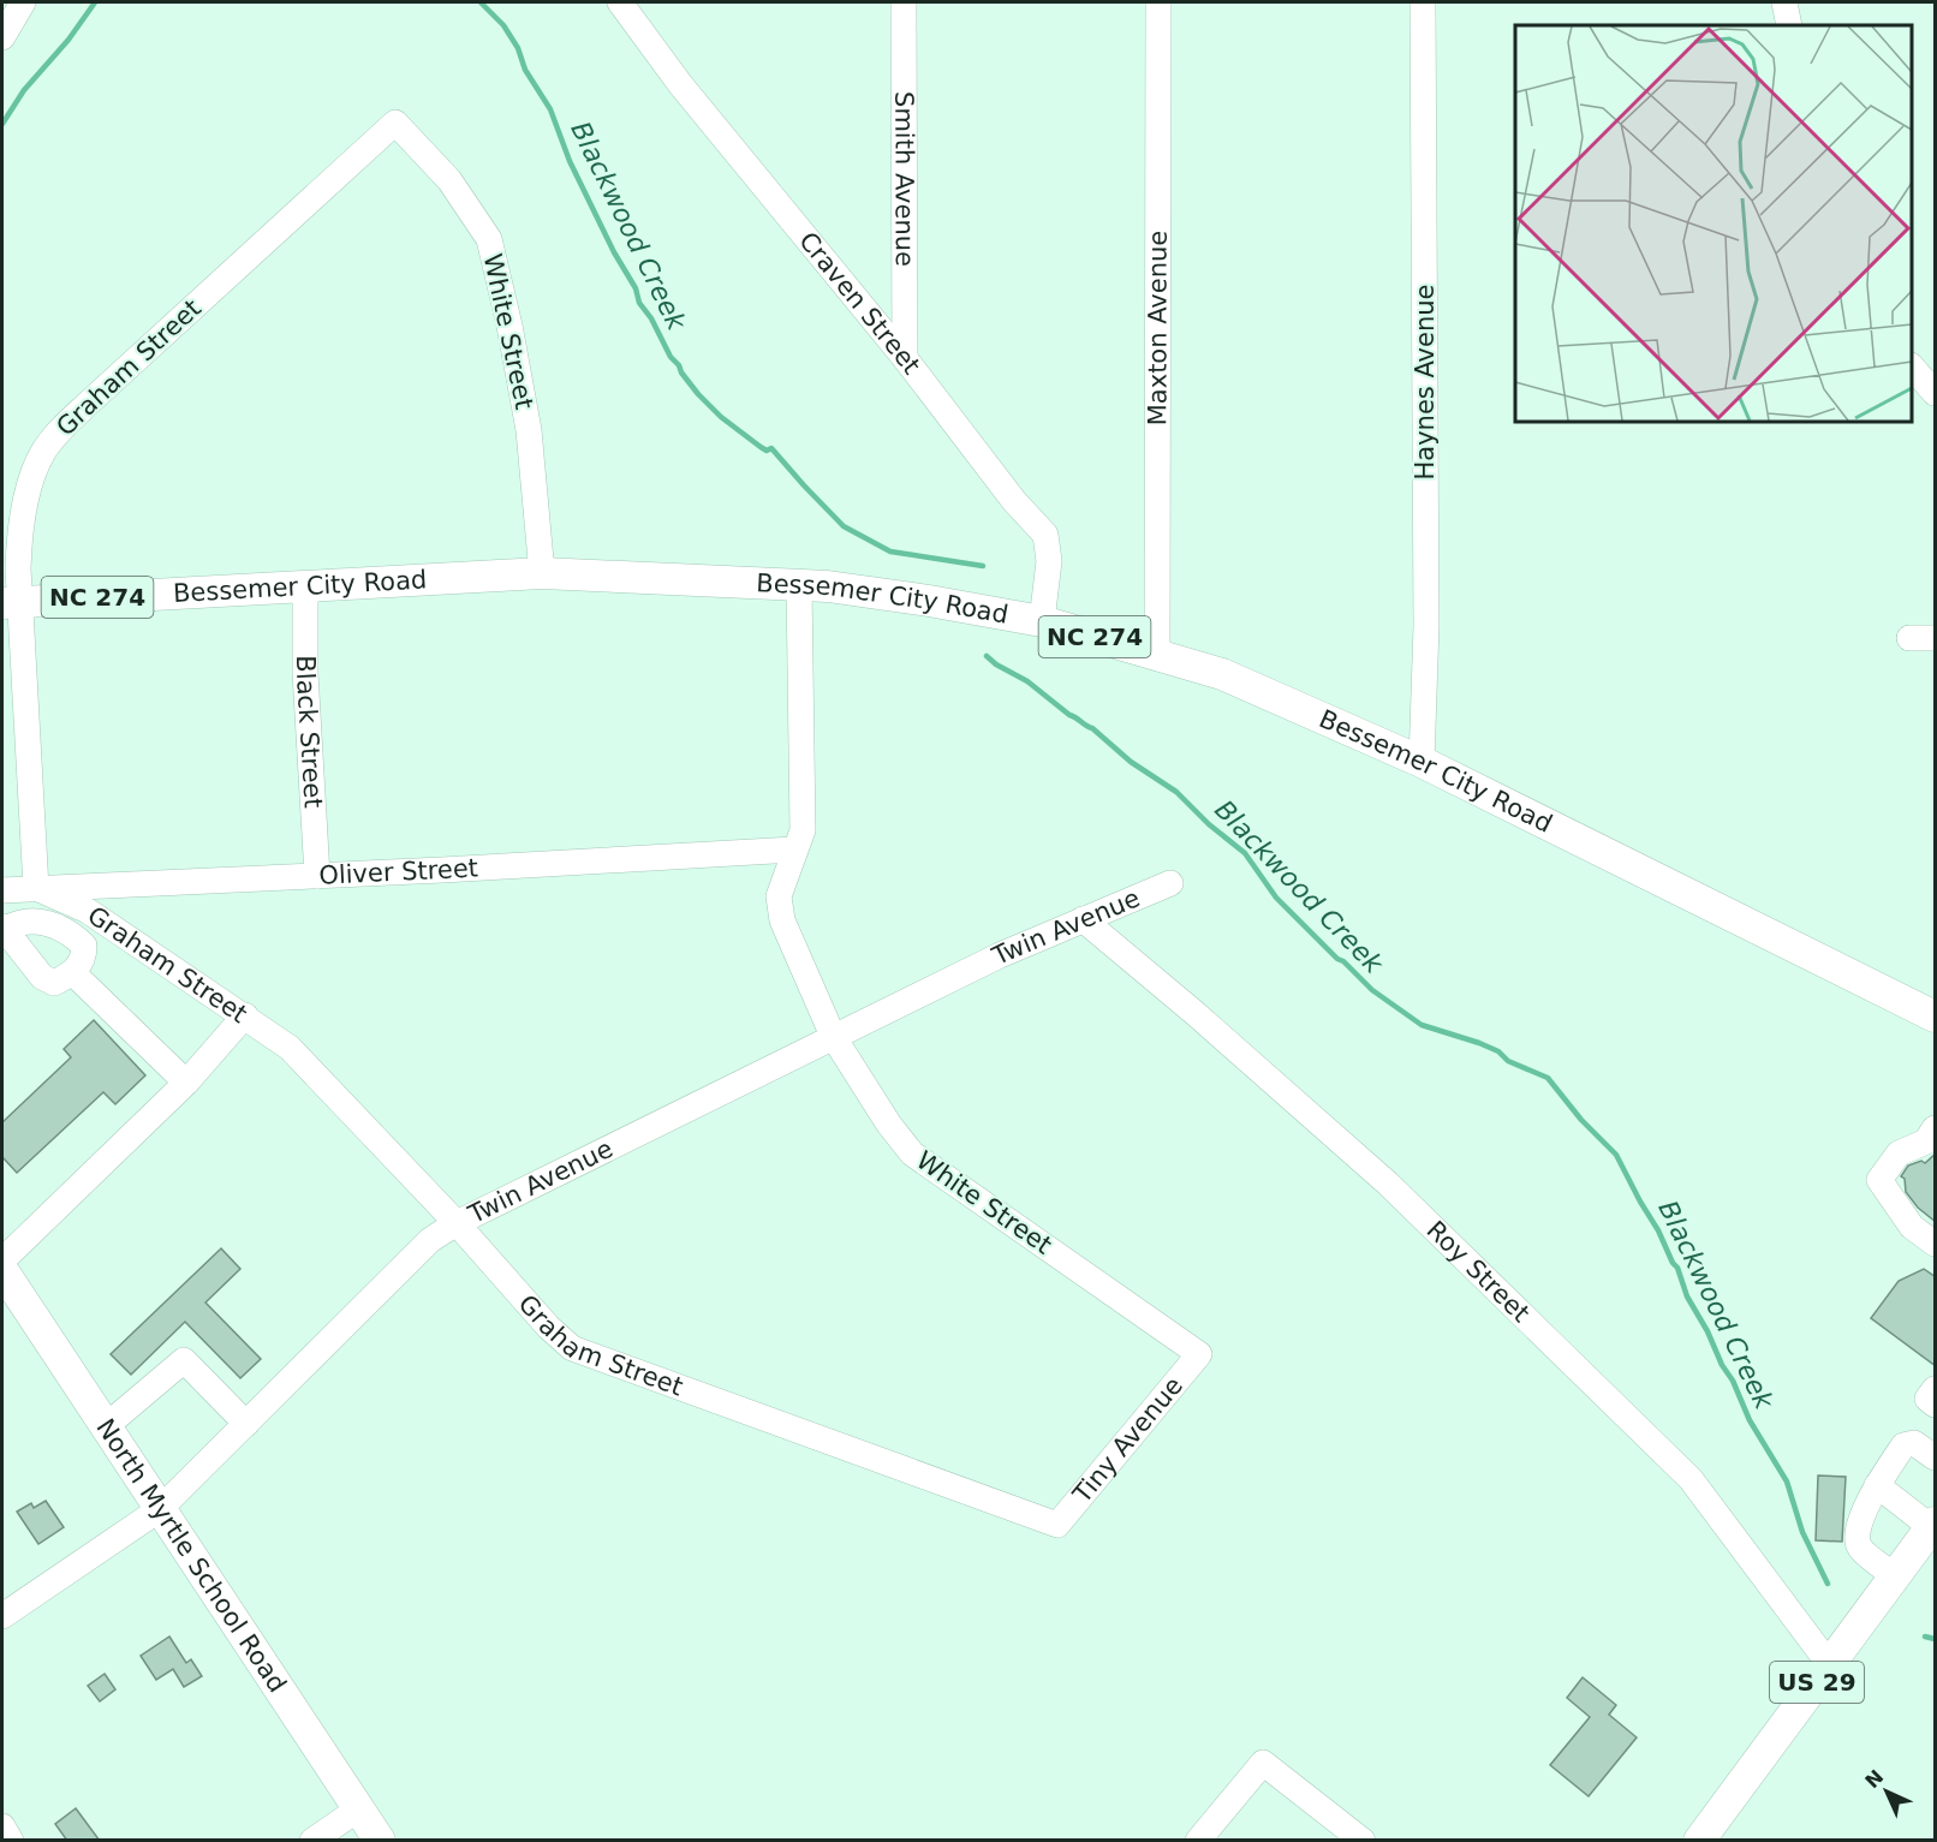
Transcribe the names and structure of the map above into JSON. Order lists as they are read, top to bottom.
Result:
{
  "streets": {
    "main road": [
      "Bessemer City Road",
      "NC 274",
      "North Myrtle School Road",
      "US 29"
    ],
    "street": [
      "Smith Avenue",
      "Craven Street",
      "Maxton Avenue",
      "White Street",
      "Graham Street",
      "Haynes Avenue",
      "Black Street",
      "Oliver Street",
      "Twin Avenue",
      "Roy Street",
      "Tiny Avenue"
    ]
  },
  "crossings": [
    ["Smith Avenue", "Craven Street"],
    ["Craven Street", "Bessemer City Road"],
    ["Maxton Avenue", "Bessemer City Road"],
    ["White Street", "Graham Street"],
    ["White Street", "Bessemer City Road"],
    ["White Street", "Oliver Street"],
    ["White Street", "Twin Avenue"],
    ["White Street", "Tiny Avenue"],
    ["Graham Street", "Bessemer City Road"],
    ["Graham Street", "Oliver Street"],
    ["Graham Street", "Twin Avenue"],
    ["Graham Street", "Tiny Avenue"],
    ["Haynes Avenue", "Bessemer City Road"],
    ["Bessemer City Road", "Black Street"],
    ["Black Street", "Oliver Street"],
    ["Twin Avenue", "Roy Street"],
    ["Twin Avenue", "North Myrtle School Road"],
    ["Roy Street", "US 29"]
  ],
  "water": ["Blackwood Creek"],
  "north": "top left"
}
